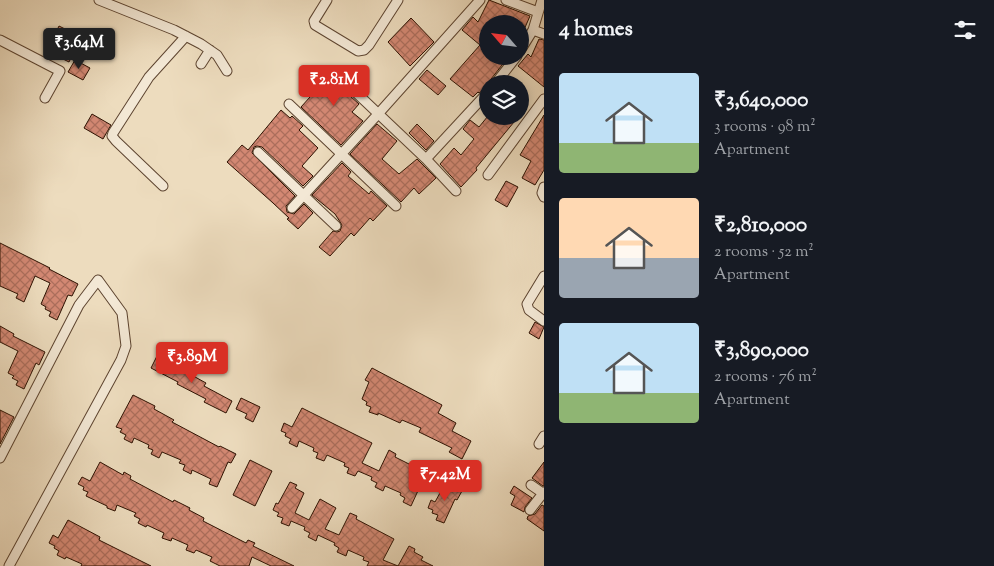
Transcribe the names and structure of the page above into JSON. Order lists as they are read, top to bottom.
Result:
{
  "north": "top left",
  "page": {
    "heading": "4 homes",
    "price": [
      "₹3.64M",
      "₹2.81M",
      "₹3.89M",
      "₹7.42M"
    ],
    "list": [
      {
        "name": "₹3,640,000",
        "note": "3 rooms · 98 m² · Apartment"
      },
      {
        "name": "₹2,810,000",
        "note": "2 rooms · 52 m² · Apartment"
      },
      {
        "name": "₹3,890,000",
        "note": "2 rooms · 76 m² · Apartment"
      }
    ]
  }
}
